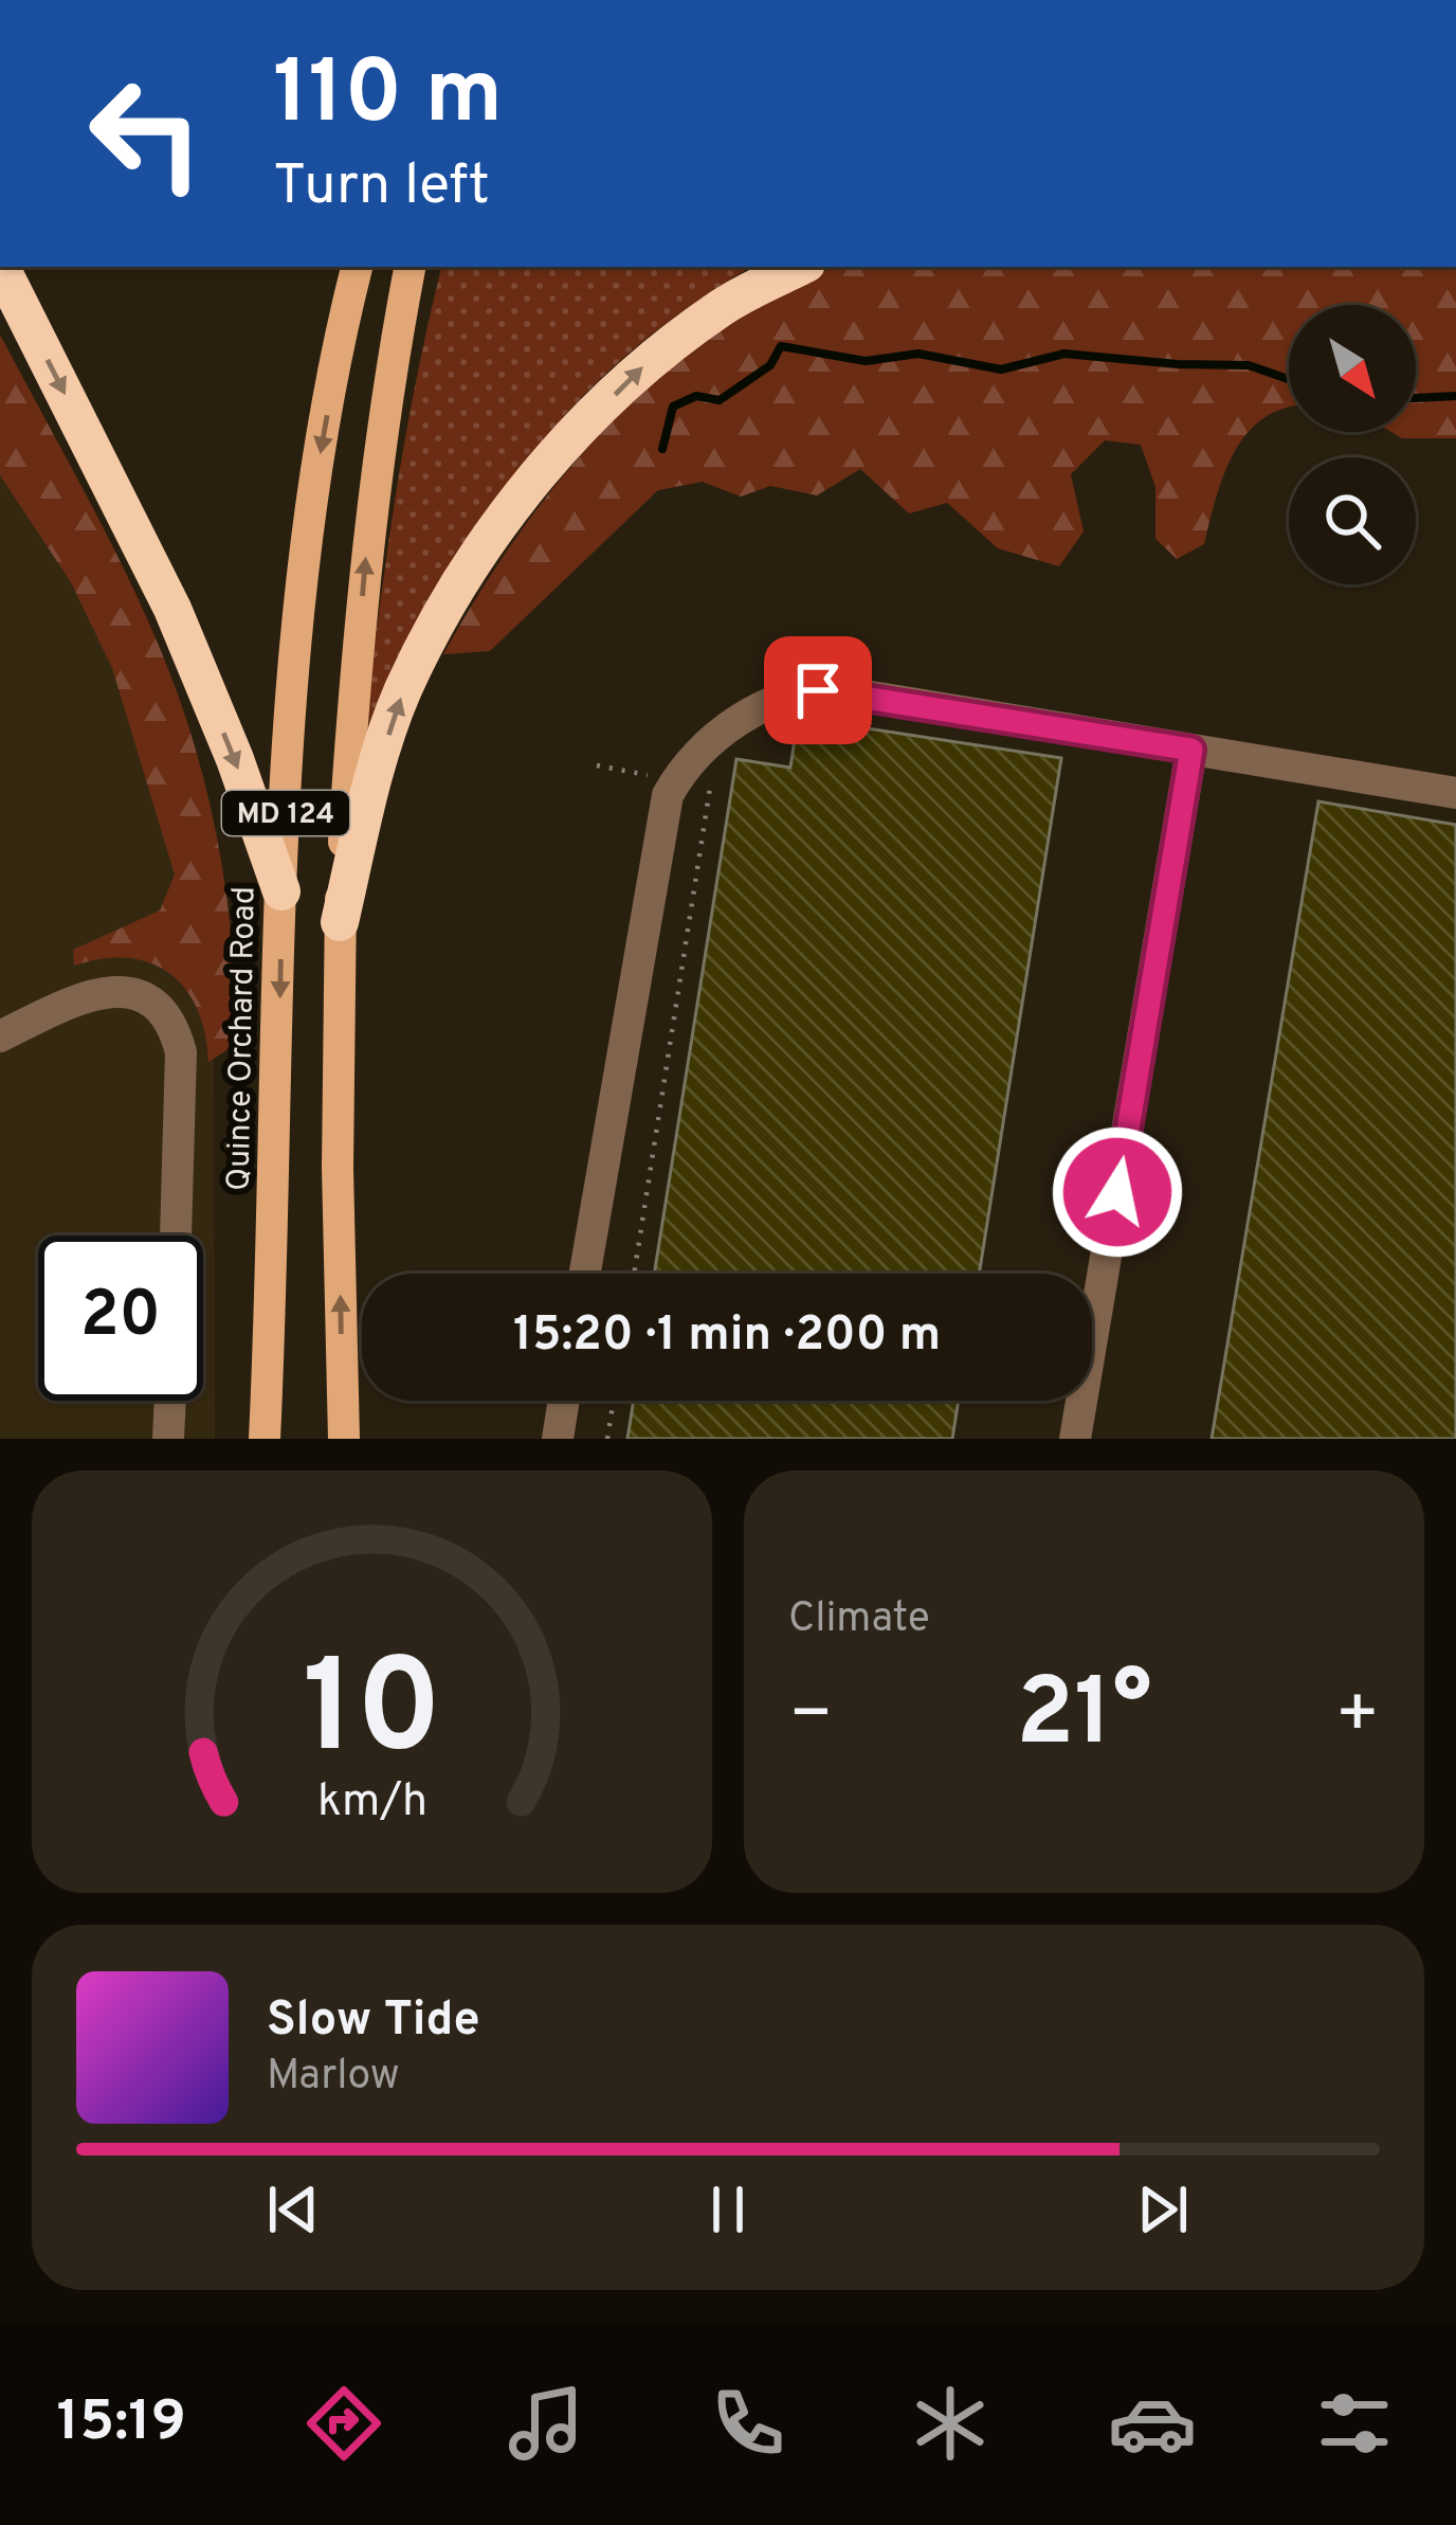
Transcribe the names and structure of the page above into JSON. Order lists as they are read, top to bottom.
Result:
{
  "streets": {
    "main road": ["MD 124", "Quince Orchard Road"]
  },
  "north": "bottom right",
  "page": {
    "turn": ["110 m", "Turn left"],
    "limit": "20",
    "trip": "15:20 · 1 min · 200 m",
    "tile": "Climate",
    "heat": ["−", "21°", "+"],
    "song": ["Slow Tide", "Marlow"],
    "tabs": "15:19",
    "gauge": ["10", "km/h"]
  }
}
